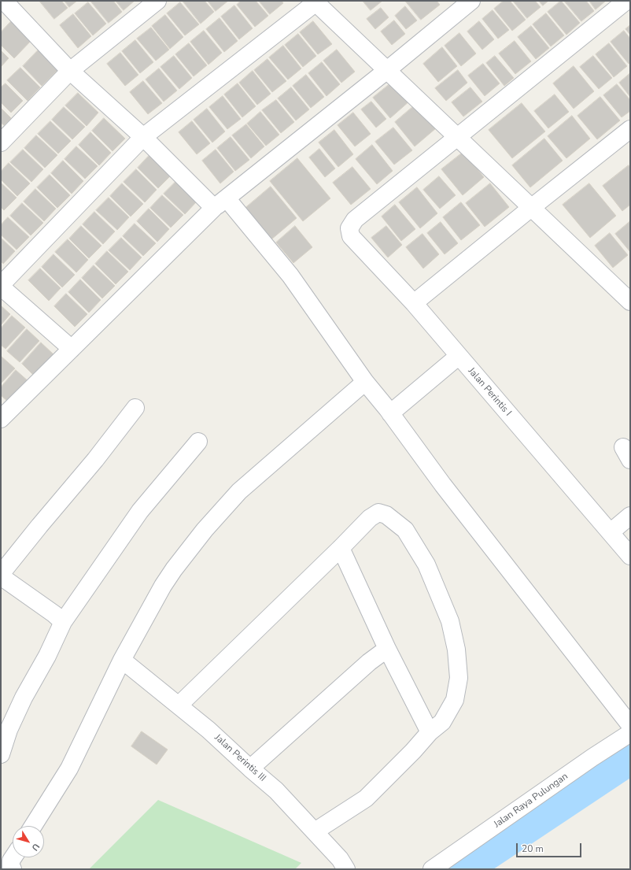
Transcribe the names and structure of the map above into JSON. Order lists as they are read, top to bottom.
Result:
{
  "streets": {
    "street": ["Jalan Perintis I", "Jalan Perintis III", "Jalan Raya Pulungan"]
  },
  "scale_bar": "20 m",
  "north": "bottom right"
}
